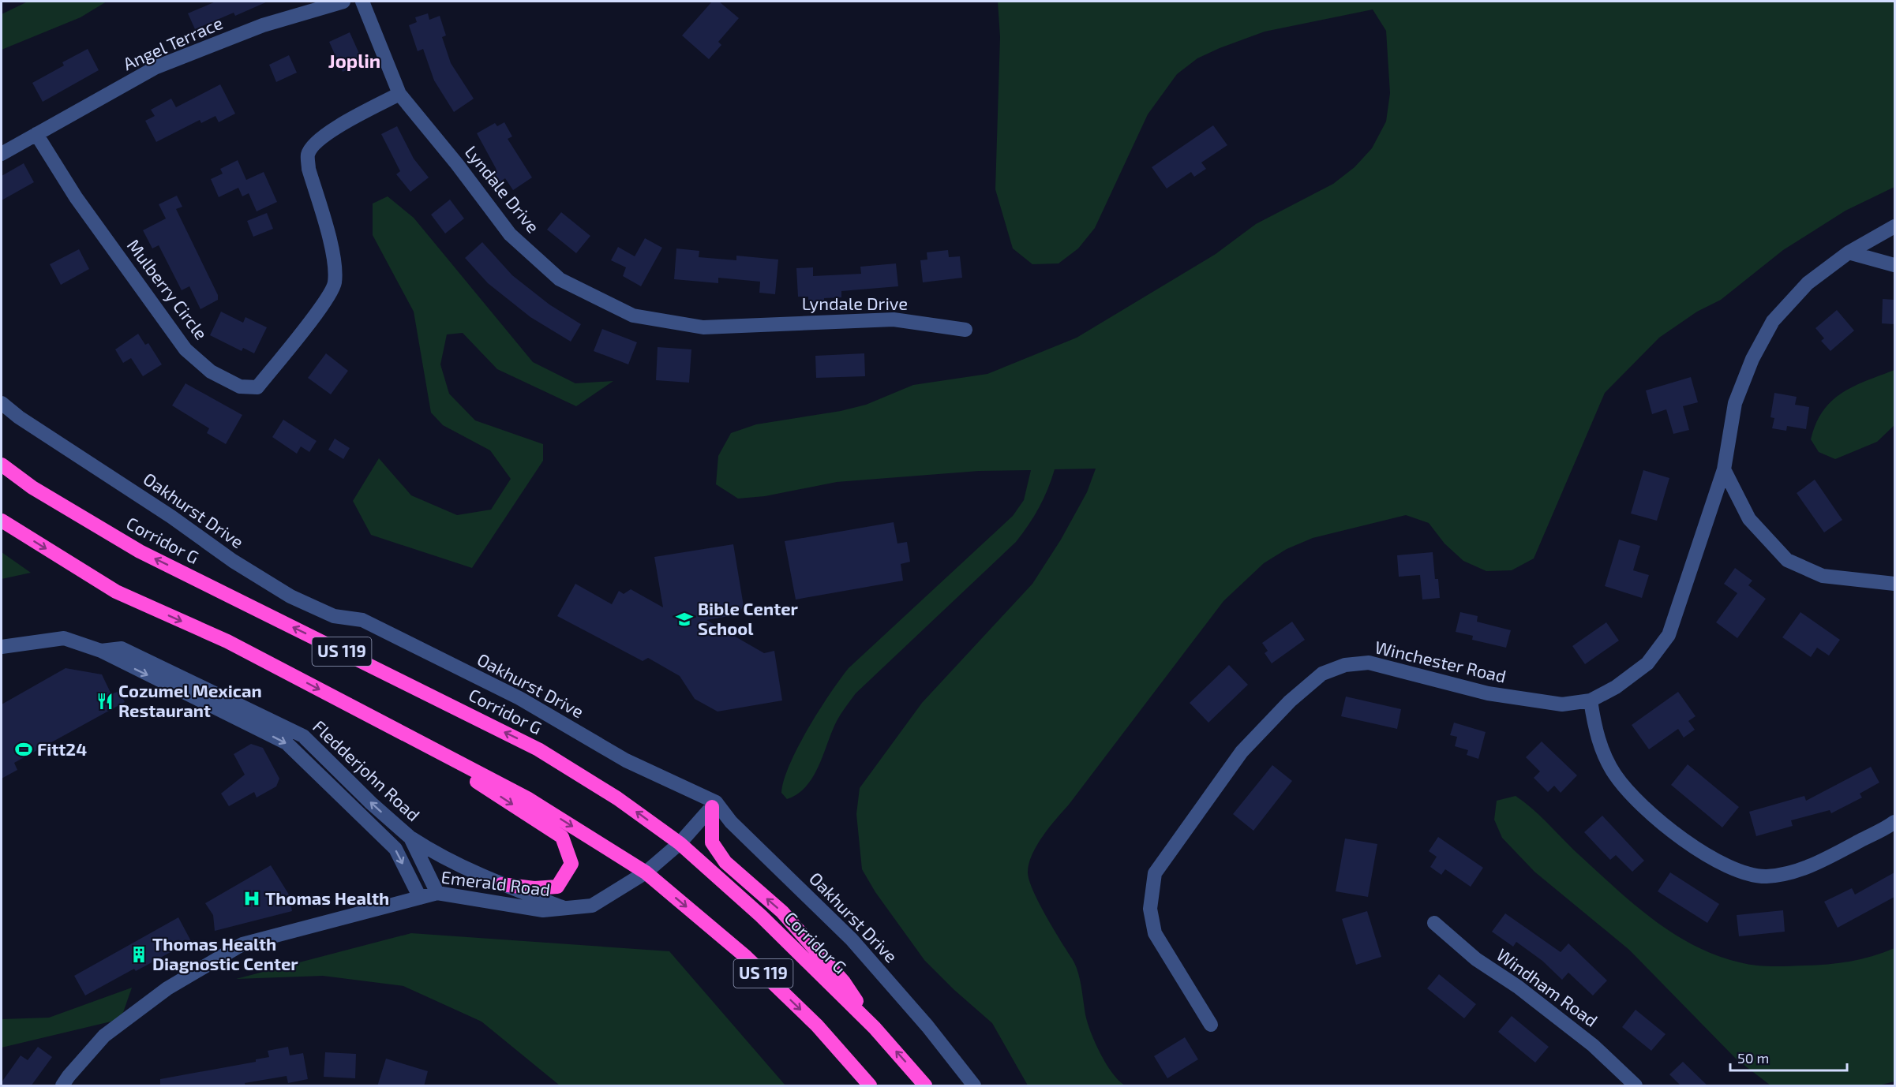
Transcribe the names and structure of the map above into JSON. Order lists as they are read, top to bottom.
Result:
{
  "streets": {
    "highway": ["Corridor G", "US 119"],
    "street": [
      "Angel Terrace",
      "Lyndale Drive",
      "Mulberry Circle",
      "Oakhurst Drive",
      "Winchester Road",
      "Fledderjohn Road",
      "Emerald Road",
      "Windham Road"
    ]
  },
  "crossings": [
    ["Angel Terrace", "Mulberry Circle"],
    ["Lyndale Drive", "Mulberry Circle"],
    ["Oakhurst Drive", "Emerald Road"],
    ["Corridor G", "Emerald Road"],
    ["US 119", "Emerald Road"],
    ["Fledderjohn Road", "Emerald Road"]
  ],
  "districts": ["Joplin"],
  "places": {
    "school or university": ["Bible Center School"],
    "restaurant": ["Cozumel Mexican Restaurant"],
    "sports": ["Fitt24"],
    "hospital": ["Thomas Health"],
    "building": ["Thomas Health Diagnostic Center"]
  },
  "scale_bar": "50 m"
}
